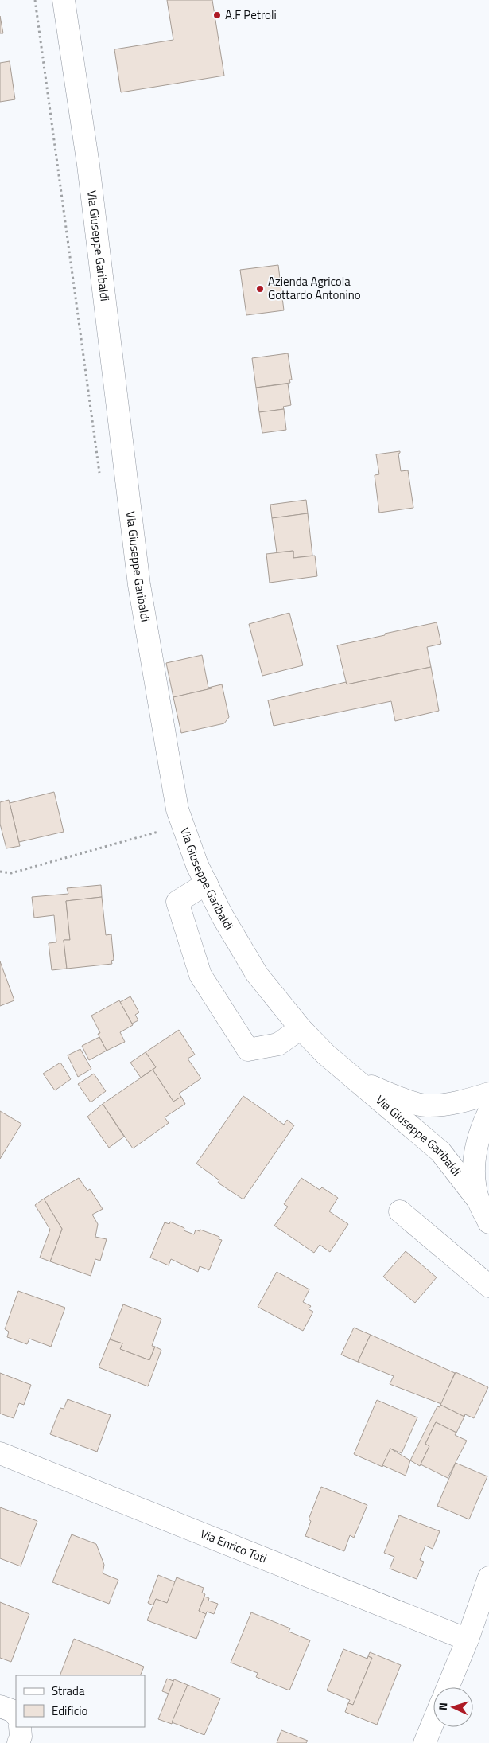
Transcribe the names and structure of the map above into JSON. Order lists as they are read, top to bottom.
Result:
{
  "streets": {
    "main road": ["Via Giuseppe Garibaldi", "Via Enrico Toti"]
  },
  "places": ["A.F Petroli", "Azienda Agricola Gottardo Antonino"],
  "legend": ["Strada", "Edificio"],
  "north": "left"
}
